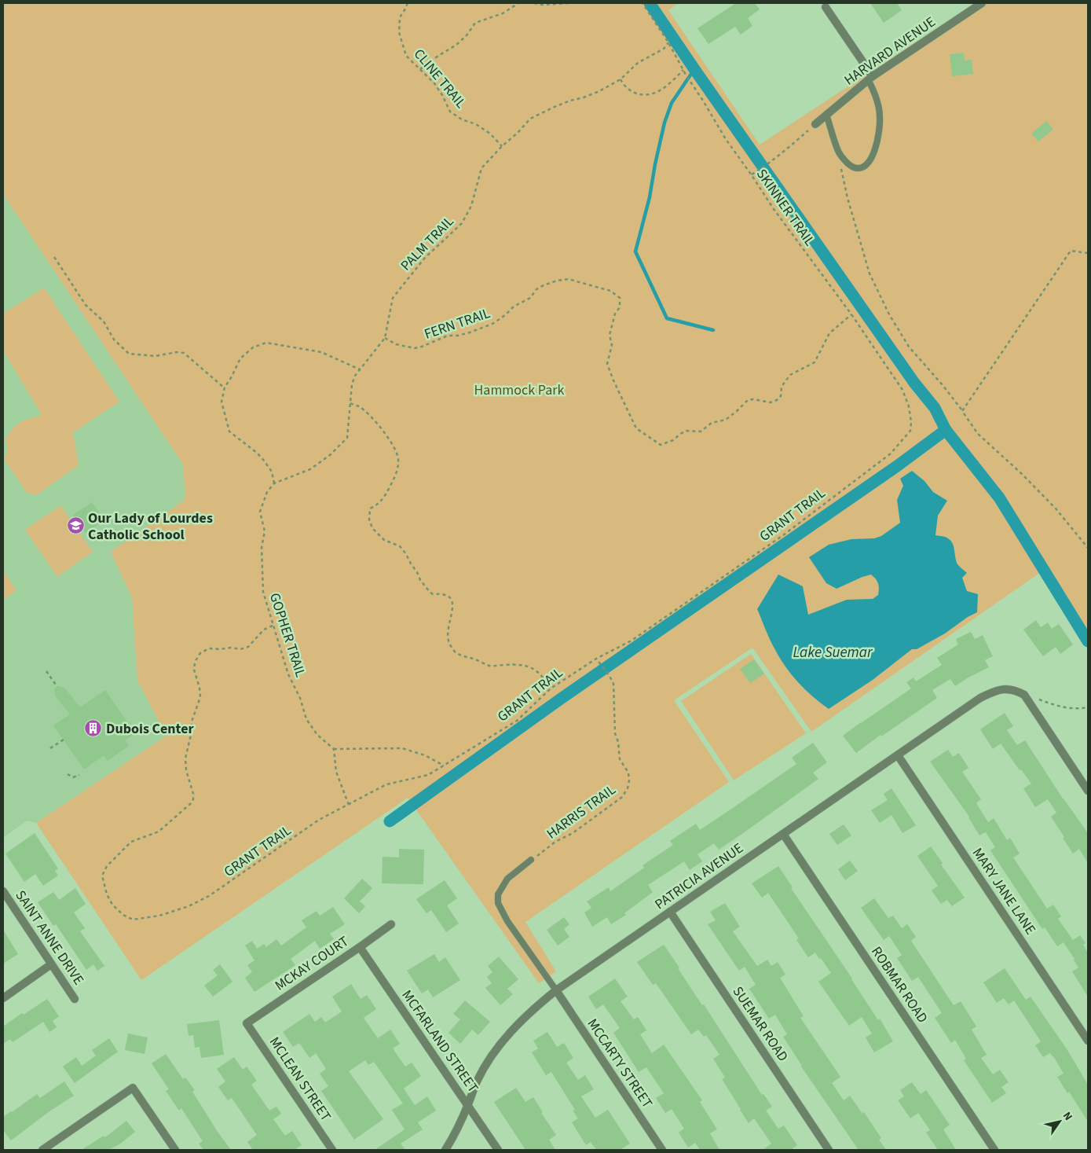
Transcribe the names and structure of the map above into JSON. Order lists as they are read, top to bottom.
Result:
{
  "streets": {
    "street": [
      "HARVARD AVENUE",
      "PATRICIA AVENUE",
      "MARY JANE LANE",
      "SAINT ANNE DRIVE",
      "MCKAY COURT",
      "ROBMAR ROAD",
      "SUEMAR ROAD",
      "MCFARLAND STREET",
      "MCCARTY STREET",
      "MCLEAN STREET"
    ],
    "path": [
      "CLINE TRAIL",
      "SKINNER TRAIL",
      "PALM TRAIL",
      "FERN TRAIL",
      "GRANT TRAIL",
      "GOPHER TRAIL",
      "HARRIS TRAIL"
    ]
  },
  "crossings": [
    ["CLINE TRAIL", "PALM TRAIL"],
    ["SKINNER TRAIL", "PALM TRAIL"],
    ["SKINNER TRAIL", "FERN TRAIL"],
    ["SKINNER TRAIL", "GRANT TRAIL"],
    ["PALM TRAIL", "FERN TRAIL"],
    ["PALM TRAIL", "GOPHER TRAIL"],
    ["GRANT TRAIL", "GOPHER TRAIL"],
    ["GRANT TRAIL", "HARRIS TRAIL"],
    ["PATRICIA AVENUE", "MARY JANE LANE"],
    ["PATRICIA AVENUE", "ROBMAR ROAD"],
    ["PATRICIA AVENUE", "SUEMAR ROAD"],
    ["PATRICIA AVENUE", "MCFARLAND STREET"],
    ["PATRICIA AVENUE", "MCCARTY STREET"],
    ["MCKAY COURT", "MCFARLAND STREET"],
    ["MCKAY COURT", "MCLEAN STREET"]
  ],
  "water": ["Lake Suemar"],
  "parks": ["Hammock Park"],
  "places": {
    "school or university": ["Our Lady of Lourdes Catholic School"],
    "building": ["Dubois Center"]
  },
  "north": "top right"
}
